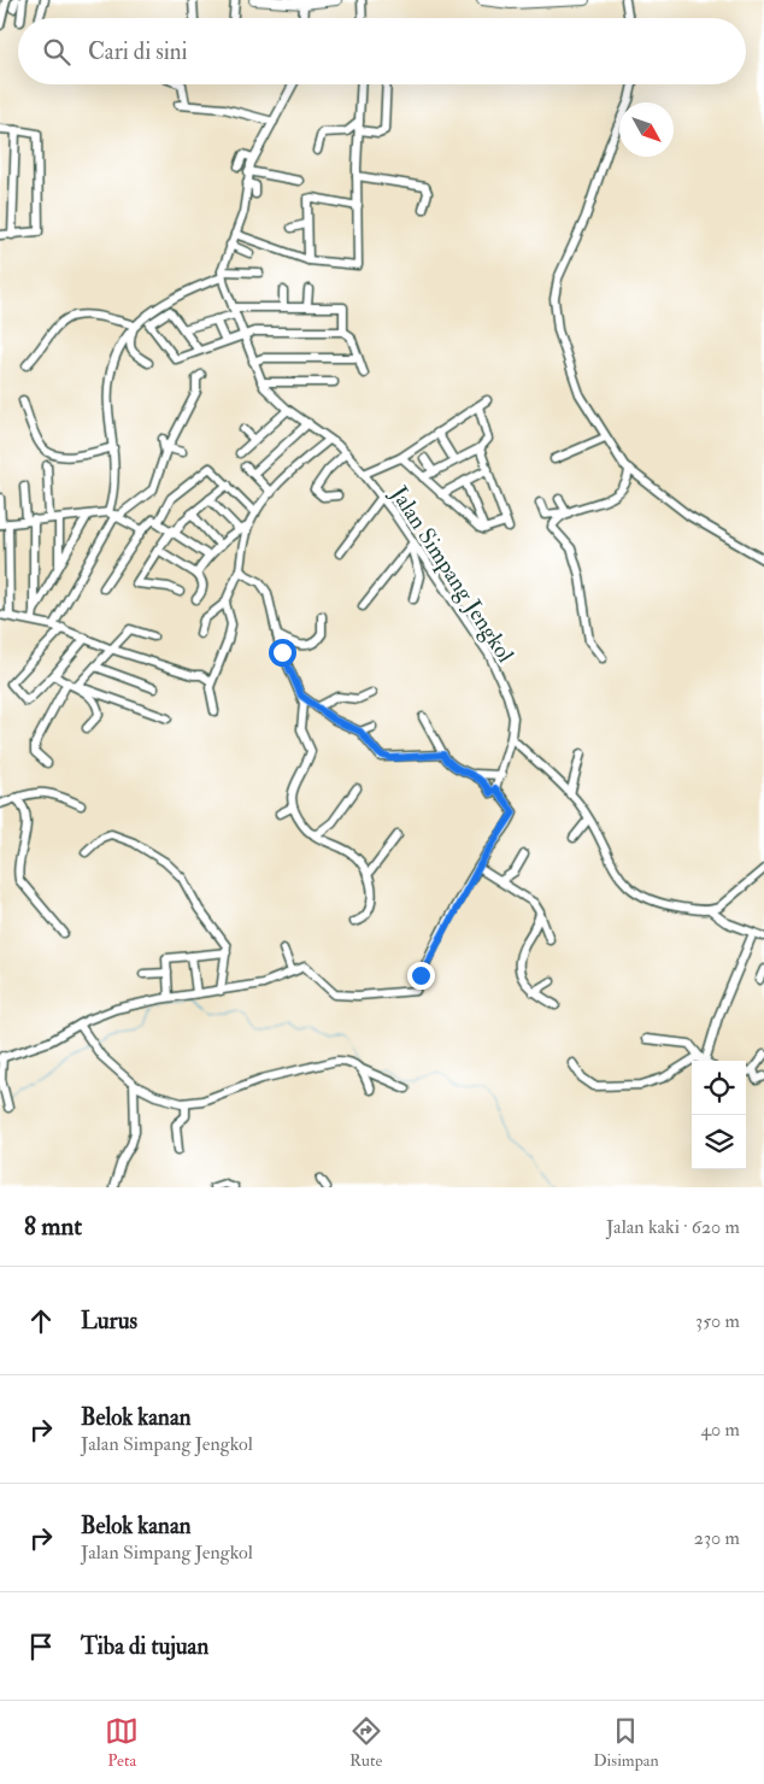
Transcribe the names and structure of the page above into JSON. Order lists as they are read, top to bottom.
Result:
{
  "streets": {
    "street": ["Jalan Simpang Jengkol"]
  },
  "north": "bottom right",
  "page": {
    "search": "Cari di sini",
    "heading": ["8 mnt", "Jalan kaki · 620 m"],
    "list": [
      ["Lurus", "350 m"],
      ["Belok kanan", "Jalan Simpang Jengkol", "40 m"],
      ["Belok kanan", "Jalan Simpang Jengkol", "230 m"],
      "Tiba di tujuan"
    ],
    "nav": ["Peta", "Rute", "Disimpan"]
  }
}
